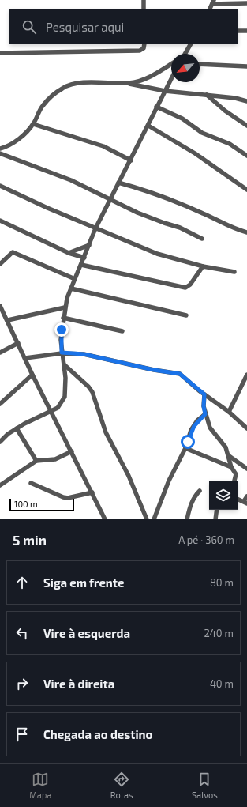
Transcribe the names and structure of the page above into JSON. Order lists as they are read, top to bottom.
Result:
{
  "scale_bar": "100 m",
  "north": "bottom left",
  "page": {
    "search": "Pesquisar aqui",
    "scale": "100 m",
    "heading": ["5 min", "A pé · 360 m"],
    "list": [
      ["Siga em frente", "80 m"],
      ["Vire à esquerda", "240 m"],
      ["Vire à direita", "40 m"],
      "Chegada ao destino"
    ],
    "nav": ["Mapa", "Rotas", "Salvos"]
  }
}
